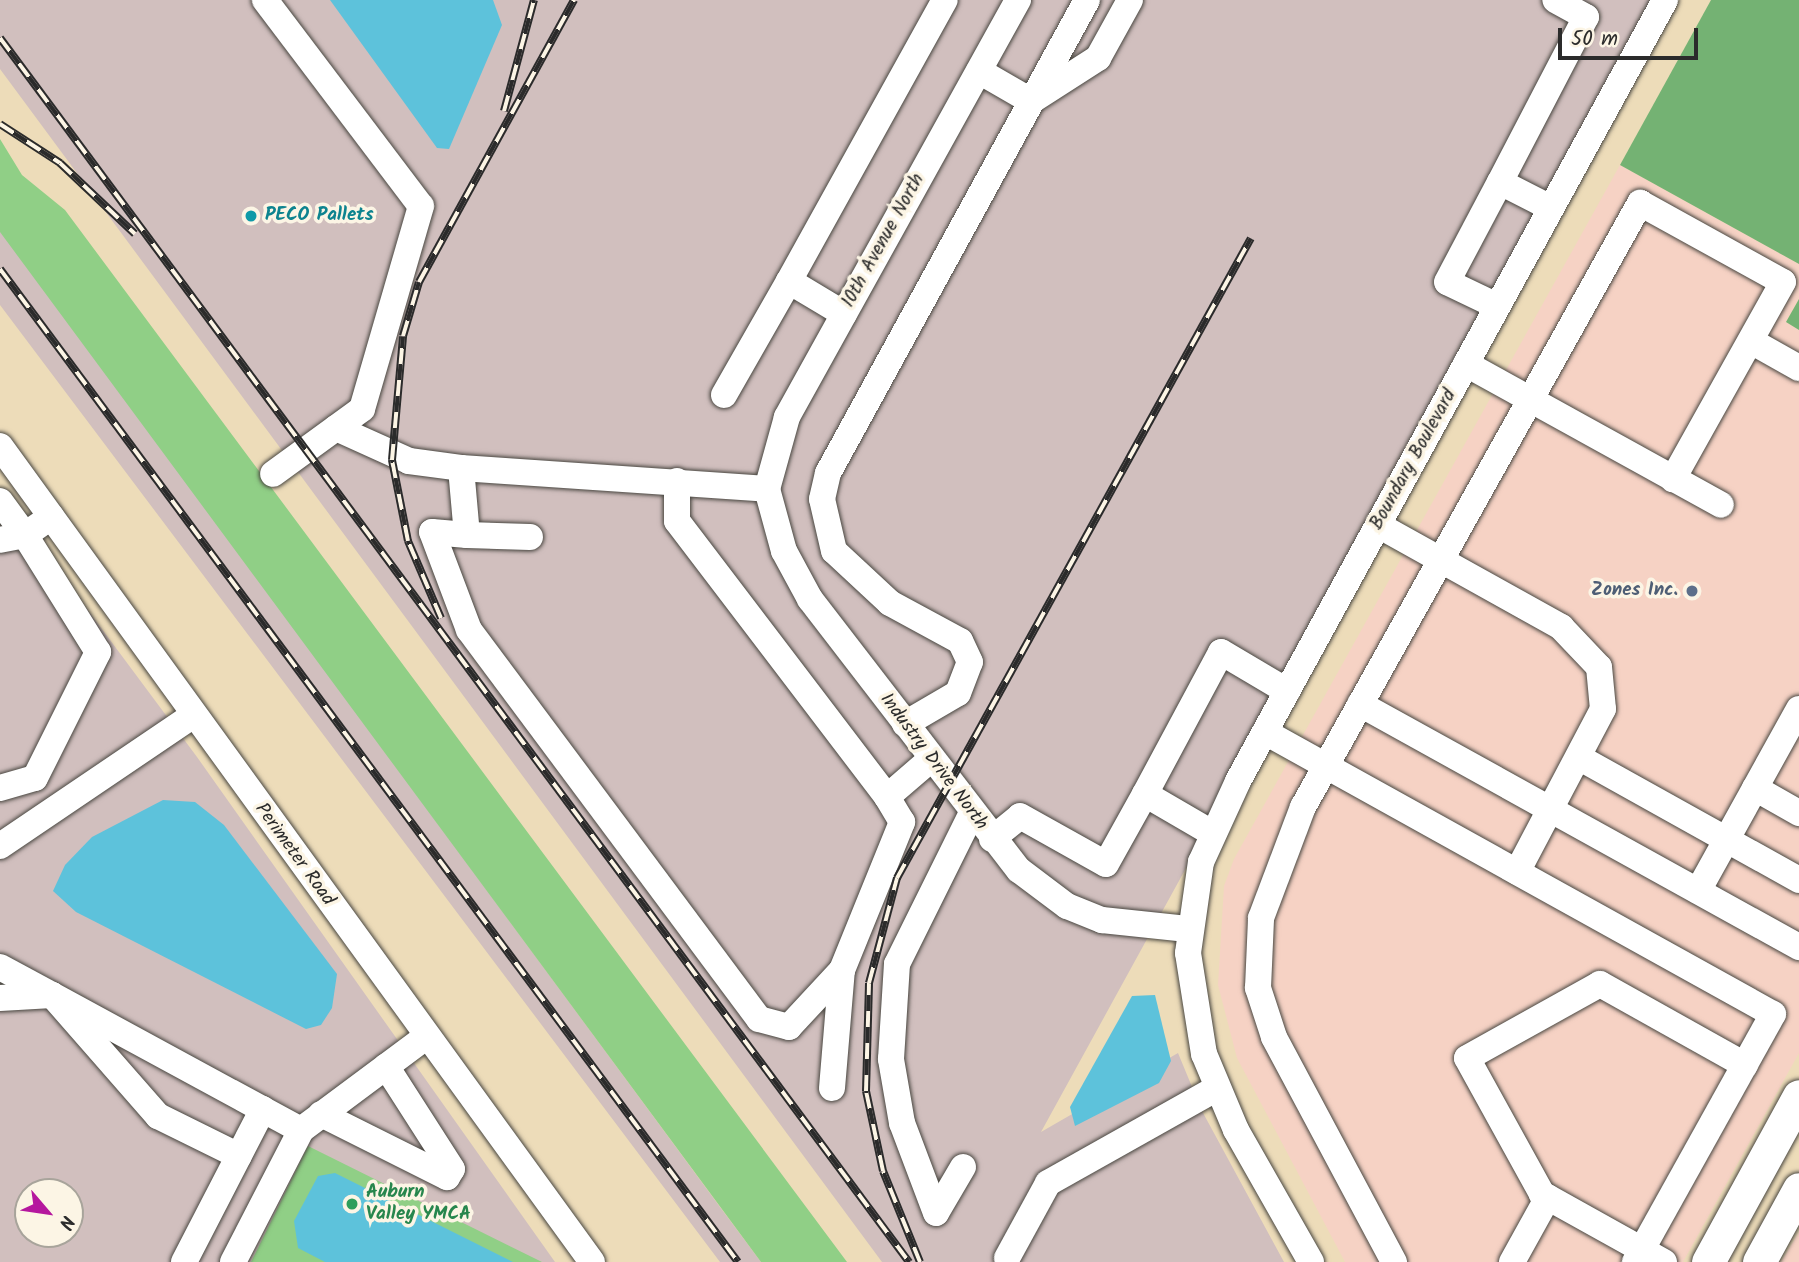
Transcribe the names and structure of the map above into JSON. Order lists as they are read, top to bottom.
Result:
{
  "streets": {
    "street": [
      "10th Avenue North",
      "Boundary Boulevard",
      "Industry Drive North",
      "Perimeter Road"
    ]
  },
  "crossings": [
    ["10th Avenue North", "Industry Drive North"],
    ["Boundary Boulevard", "Industry Drive North"]
  ],
  "places": ["PECO Pallets", "Zones Inc.", "Auburn Valley YMCA"],
  "scale_bar": "50 m",
  "north": "bottom right"
}
